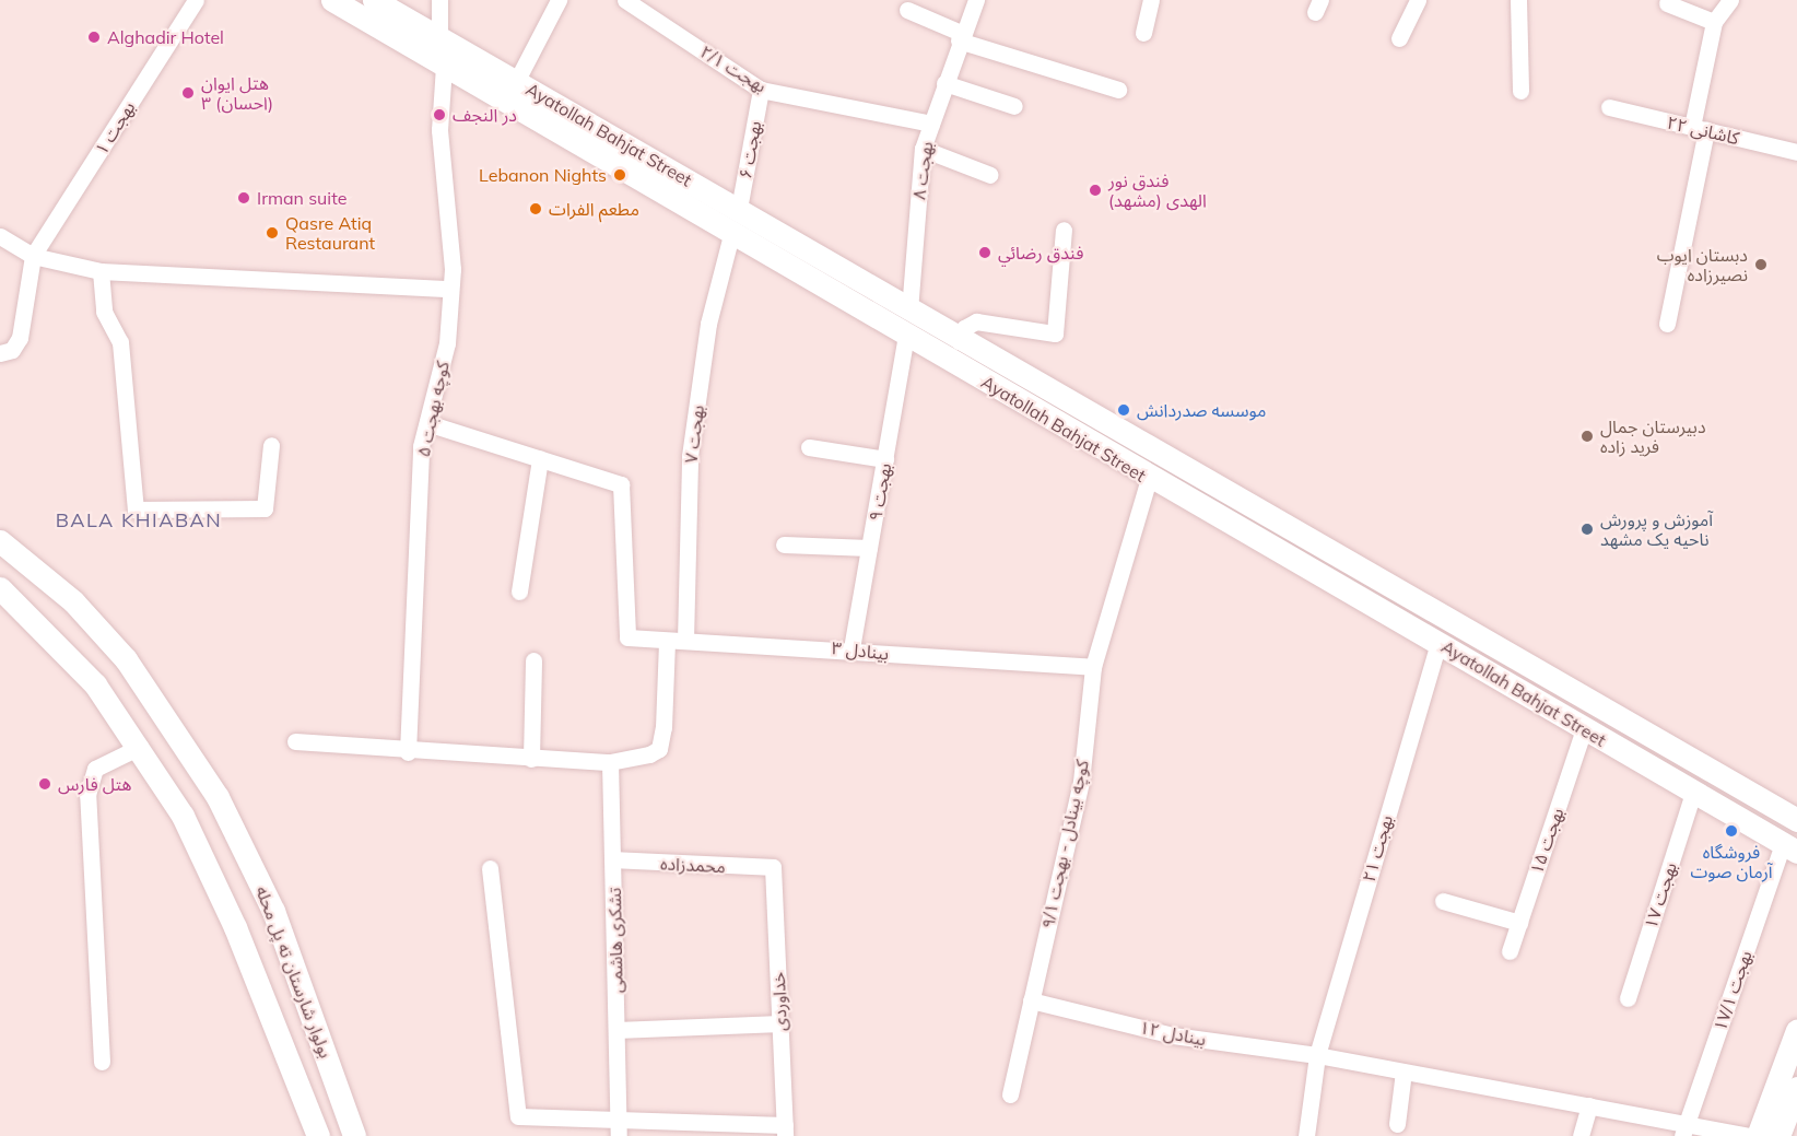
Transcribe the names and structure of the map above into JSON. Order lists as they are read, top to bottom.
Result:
{
  "streets": {
    "main road": ["Ayatollah Bahjat Street", "بولوار شارستان ته پل محله"],
    "street": [
      "بهجت ۲/۱",
      "بهجت ۱",
      "کاشانی ۲۲",
      "بهجت ۶",
      "بهجت ۸",
      "کوچه بهجت ۵",
      "بهجت ۷",
      "بهجت ۹",
      "بینادل ۳",
      "بهجت ۱۵",
      "کوچه بینادل - بهجت ۹/۱",
      "بهجت ۲۱",
      "محمدزاده",
      "بهجت ۱۷",
      "تشکری هاشمی",
      "بهجت ۱۷/۱",
      "خداوردی",
      "بینادل ۱۲"
    ]
  },
  "crossings": [
    ["بهجت ۲/۱", "بهجت ۶"],
    ["بهجت ۲/۱", "بهجت ۸"],
    ["Ayatollah Bahjat Street", "بهجت ۶"],
    ["Ayatollah Bahjat Street", "بهجت ۸"],
    ["Ayatollah Bahjat Street", "کوچه بهجت ۵"],
    ["Ayatollah Bahjat Street", "بهجت ۷"],
    ["Ayatollah Bahjat Street", "بهجت ۹"],
    ["Ayatollah Bahjat Street", "بهجت ۱۵"],
    ["Ayatollah Bahjat Street", "کوچه بینادل - بهجت ۹/۱"],
    ["Ayatollah Bahjat Street", "بهجت ۲۱"],
    ["Ayatollah Bahjat Street", "بهجت ۱۷"],
    ["Ayatollah Bahjat Street", "بهجت ۱۷/۱"],
    ["بهجت ۶", "بهجت ۷"],
    ["بهجت ۷", "بینادل ۳"],
    ["بهجت ۹", "بینادل ۳"],
    ["بینادل ۳", "کوچه بینادل - بهجت ۹/۱"],
    ["کوچه بینادل - بهجت ۹/۱", "بینادل ۱۲"],
    ["بهجت ۲۱", "بینادل ۱۲"],
    ["محمدزاده", "تشکری هاشمی"],
    ["محمدزاده", "خداوردی"],
    ["بهجت ۱۷/۱", "بینادل ۱۲"]
  ],
  "districts": ["BALA KHIABAN"],
  "places": [
    "Alghadir Hotel",
    "هتل ایوان ۳ (احسان)",
    "در النجف",
    "Lebanon Nights",
    "فندق نور الهدى (مشهد)",
    "Irman suite",
    "مطعم الفرات",
    "Qasre Atiq Restaurant",
    "فندق رضائي",
    "دبستان ایوب نصیرزاده",
    "موسسه صدردانش",
    "دبیرستان جمال فرید زاده",
    "آموزش و پرورش ناحیه یک مشهد",
    "هتل فارس",
    "فروشگاه آرمان صوت"
  ]
}
